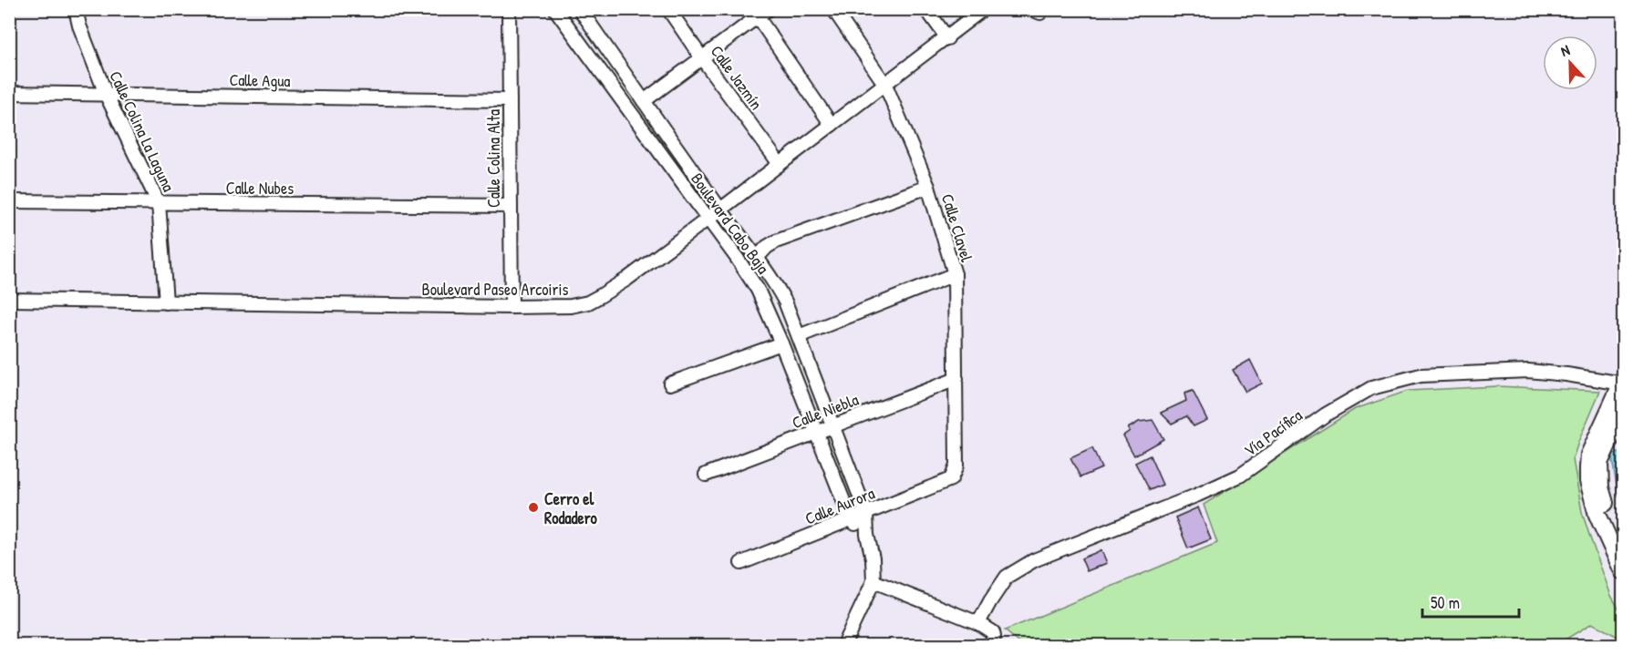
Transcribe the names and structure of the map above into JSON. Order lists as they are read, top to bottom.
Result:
{
  "streets": {
    "street": [
      "Calle Jazmín",
      "Calle Agua",
      "Calle Colina La Laguna",
      "Calle Colina Alta",
      "Calle Nubes",
      "Boulevard Cabo Baja",
      "Calle Clavel",
      "Boulevard Paseo Arcoiris",
      "Calle Niebla",
      "Vía Pacífica",
      "Calle Aurora"
    ]
  },
  "crossings": [
    ["Calle Jazmín", "Boulevard Paseo Arcoiris"],
    ["Calle Agua", "Calle Colina La Laguna"],
    ["Calle Agua", "Calle Colina Alta"],
    ["Calle Colina La Laguna", "Calle Nubes"],
    ["Calle Colina La Laguna", "Boulevard Paseo Arcoiris"],
    ["Calle Colina Alta", "Calle Nubes"],
    ["Calle Colina Alta", "Boulevard Paseo Arcoiris"],
    ["Boulevard Cabo Baja", "Boulevard Paseo Arcoiris"],
    ["Boulevard Cabo Baja", "Calle Niebla"],
    ["Boulevard Cabo Baja", "Calle Aurora"],
    ["Calle Clavel", "Boulevard Paseo Arcoiris"],
    ["Calle Clavel", "Calle Niebla"],
    ["Calle Clavel", "Calle Aurora"]
  ],
  "places": ["Cerro el Rodadero"],
  "scale_bar": "50 m",
  "north": "top"
}
